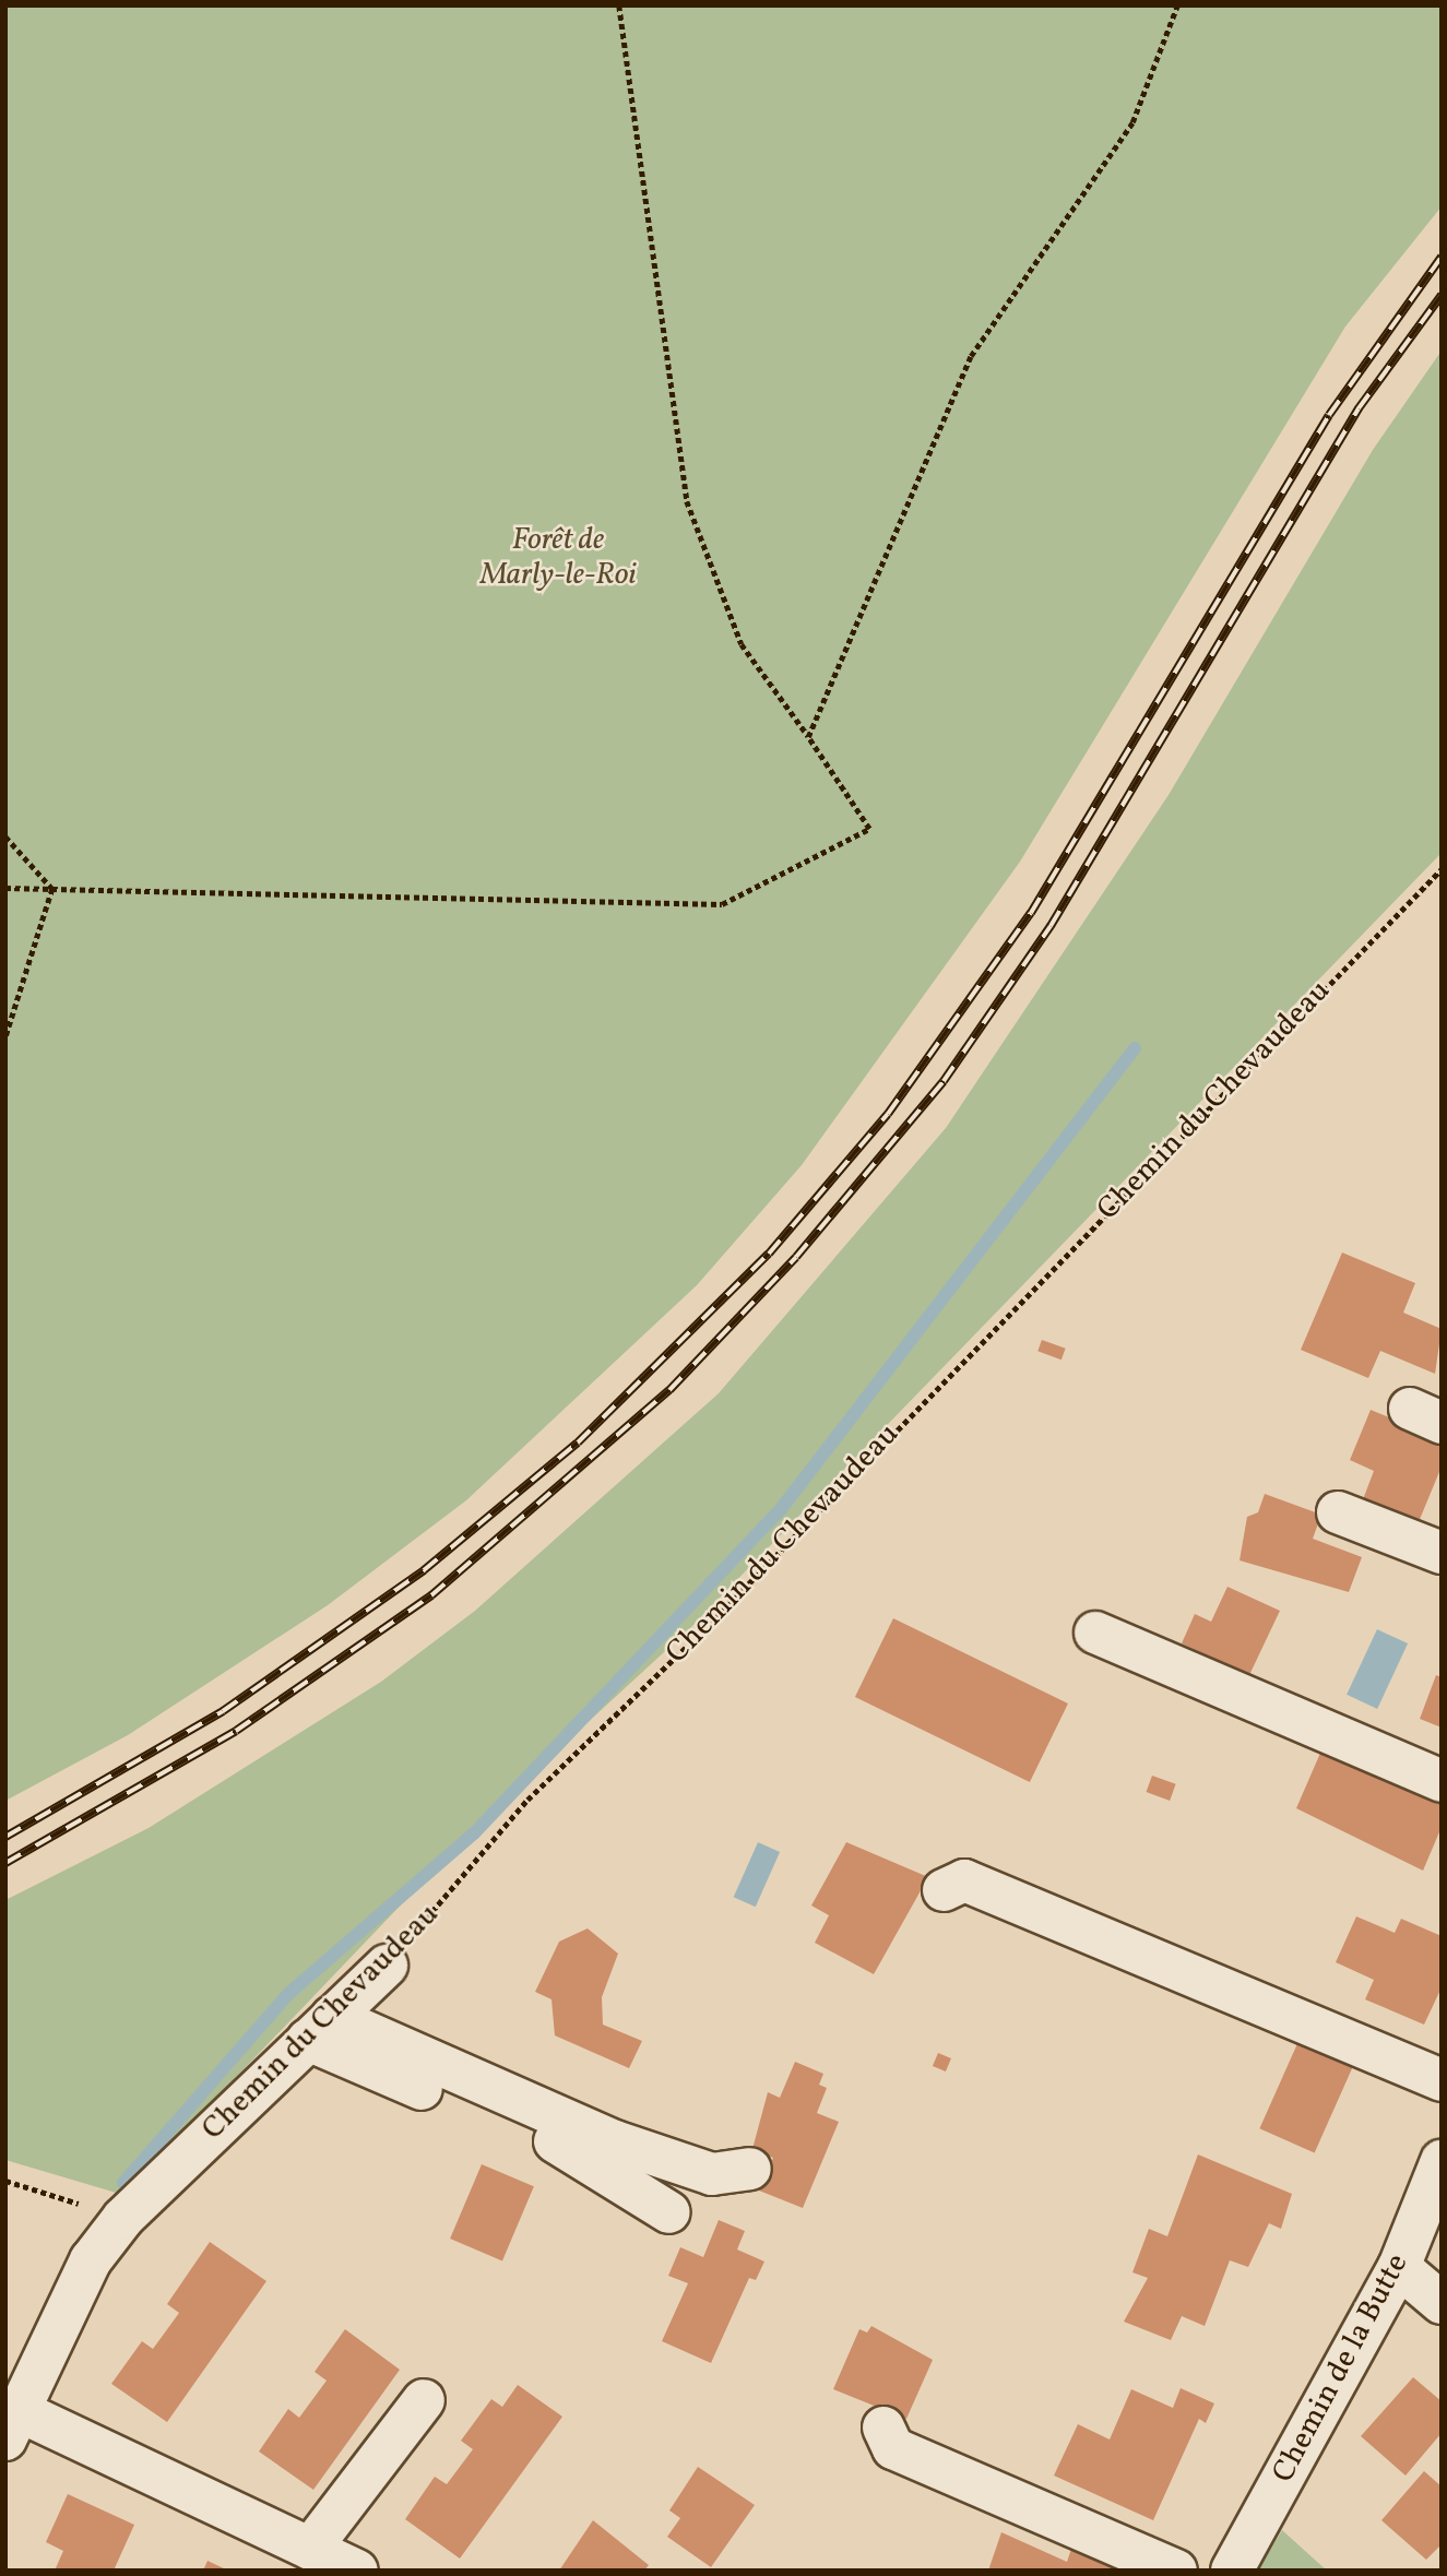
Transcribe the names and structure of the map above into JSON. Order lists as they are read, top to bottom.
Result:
{
  "streets": {
    "street": ["Chemin du Chevaudeau", "Chemin de la Butte"]
  },
  "parks": ["Forêt de Marly-le-Roi"]
}
